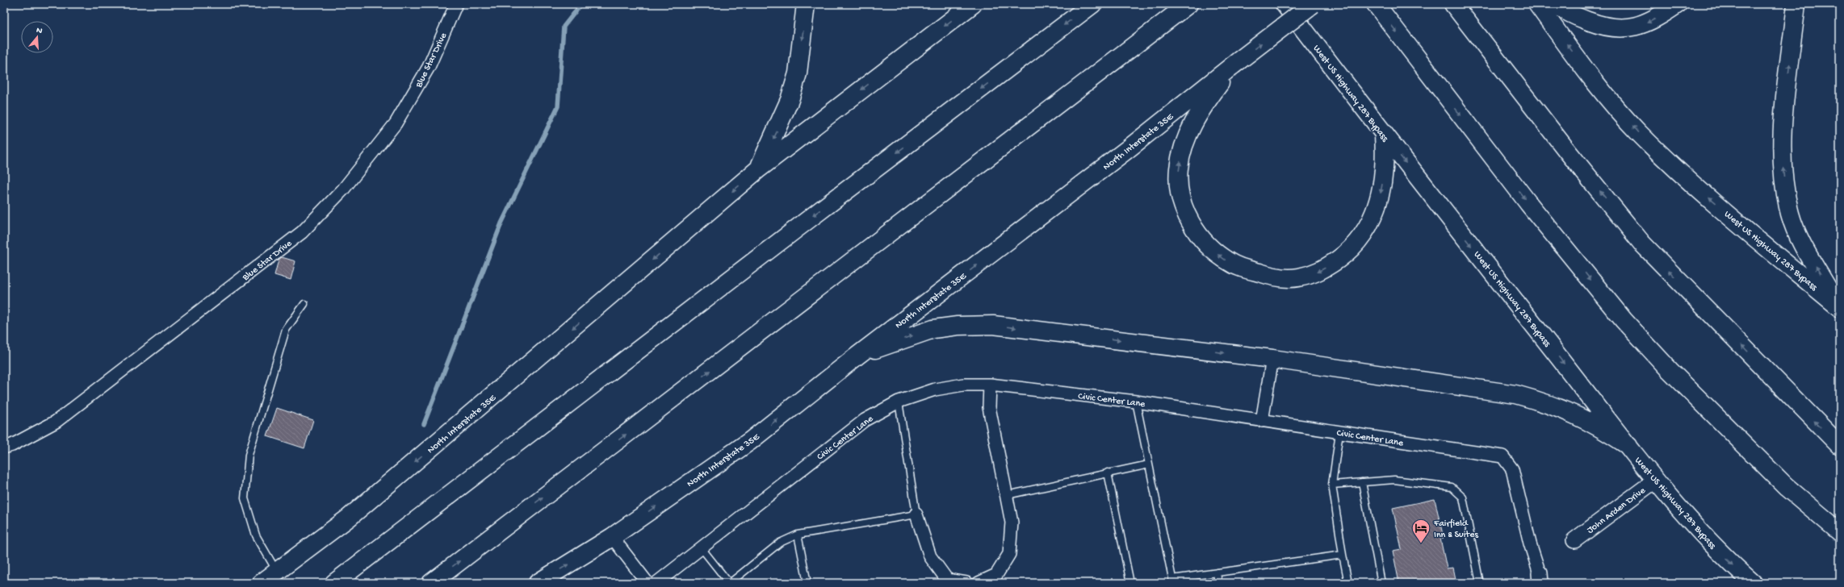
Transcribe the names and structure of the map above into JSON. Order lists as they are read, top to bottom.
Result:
{
  "streets": {
    "main road": ["West US Highway 287 Bypass", "North Interstate 35E"],
    "street": ["Blue Star Drive", "Civic Center Lane", "John Arden Drive"]
  },
  "crossings": [
    ["West US Highway 287 Bypass", "John Arden Drive"]
  ],
  "places": {
    "hotel": ["Fairfield Inn & Suites"]
  },
  "north": "top"
}
